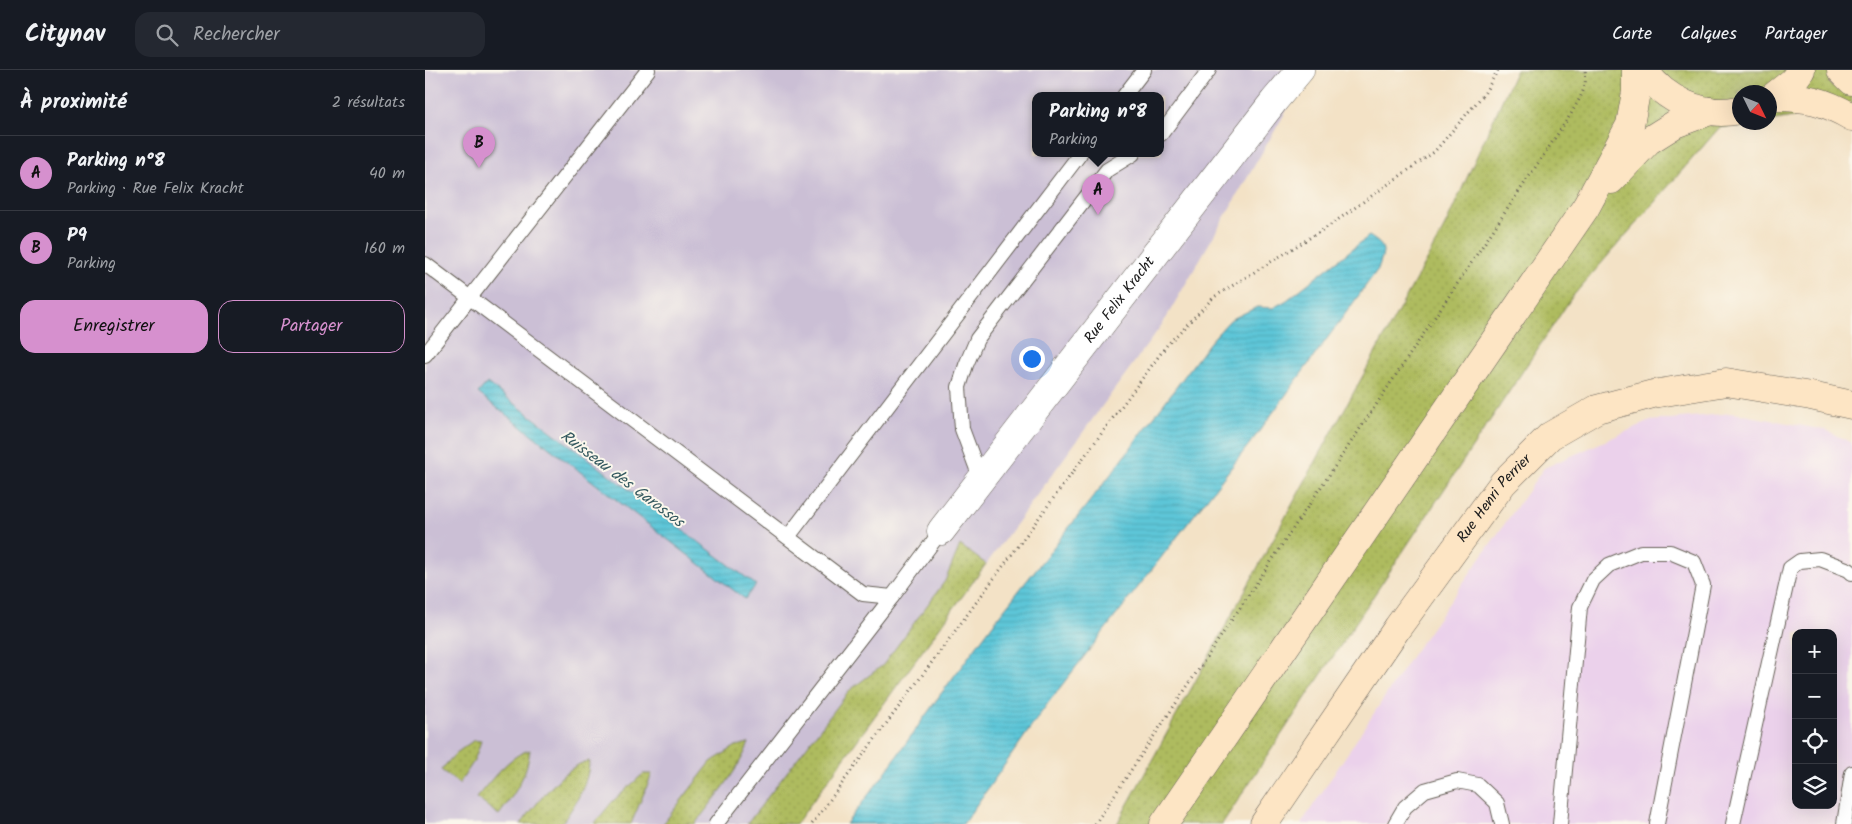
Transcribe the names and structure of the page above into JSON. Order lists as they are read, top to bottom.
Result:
{
  "streets": {
    "main road": ["Rue Henri Perrier"],
    "street": ["Rue Felix Kracht"]
  },
  "water": ["Ruisseau des Garossos"],
  "north": "bottom right",
  "page": {
    "header": "Citynav",
    "search": "Rechercher",
    "nav": ["Carte", "Calques", "Partager"],
    "heading": ["À proximité", "2 résultats"],
    "popup": ["Parking n°8", "Parking"],
    "pins": ["B", "A"],
    "list": [
      {
        "mark": "A",
        "name": "Parking n°8",
        "note": "Parking · Rue Felix Kracht",
        "value": "40 m"
      },
      {
        "mark": "B",
        "name": "P9",
        "note": "Parking",
        "value": "160 m"
      }
    ],
    "buttons": ["Enregistrer", "Partager"],
    "map_buttons": ["+", "−"]
  }
}
